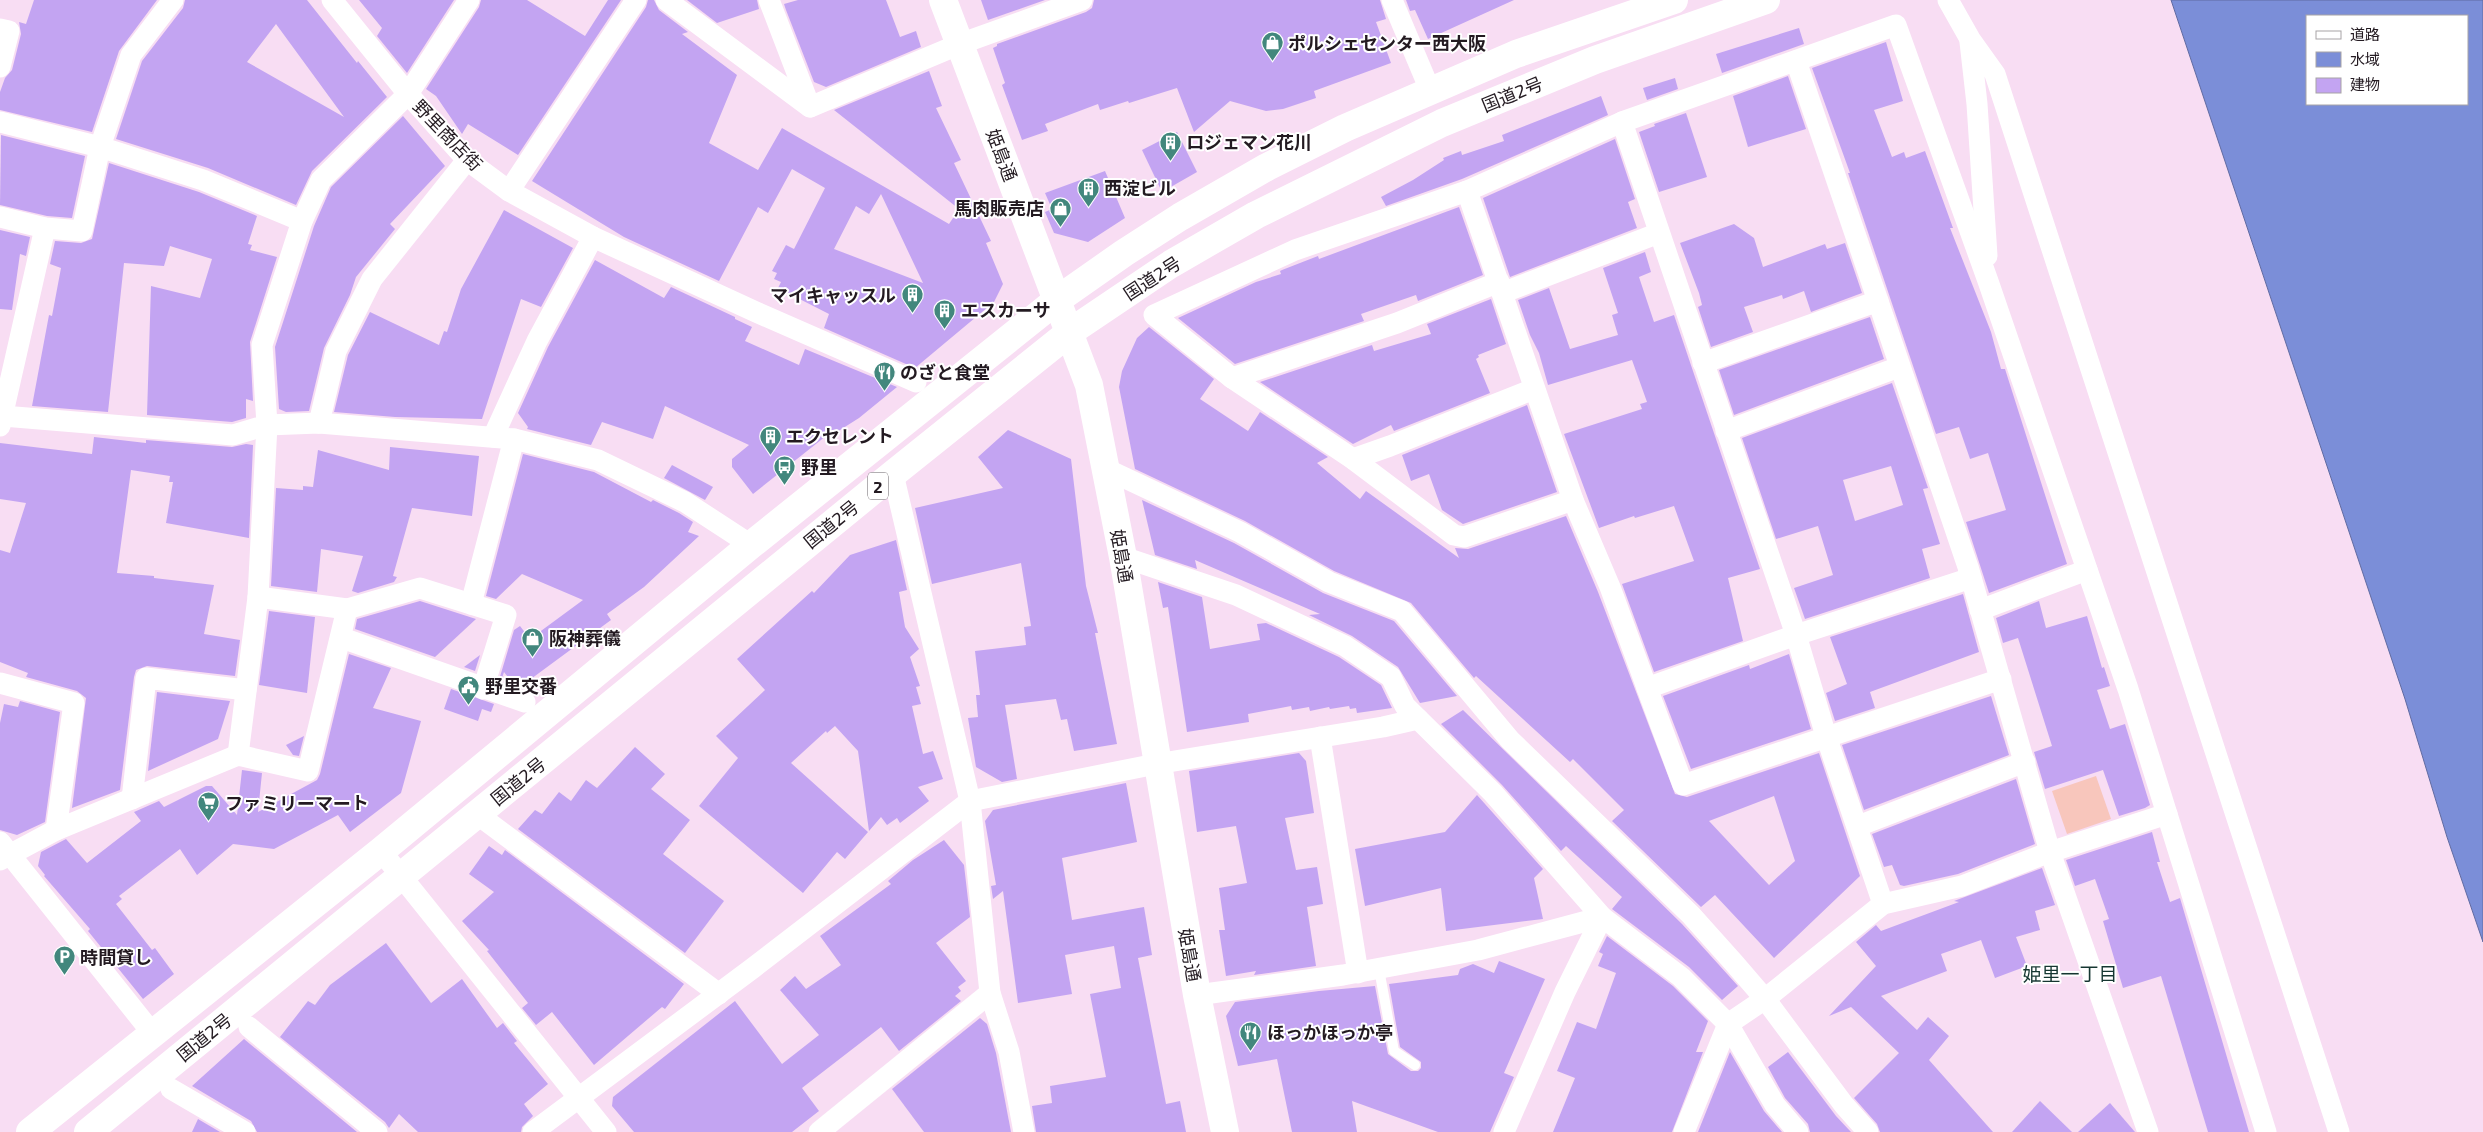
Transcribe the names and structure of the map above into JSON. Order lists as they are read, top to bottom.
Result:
{
  "streets": {
    "main road": ["国道2号", "姫島通", "2"],
    "street": ["野里商店街"]
  },
  "crossings": [
    ["国道2号", "姫島通"]
  ],
  "districts": ["姫里一丁目"],
  "places": {
    "shop": ["ポルシェセンター西大阪", "馬肉販売店", "阪神葬儀"],
    "building": [
      "ロジェマン花川",
      "西淀ビル",
      "マイキャッスル",
      "エスカーサ",
      "エクセレント"
    ],
    "restaurant": ["のざと食堂", "ほっかほっか亭"],
    "bus stop": ["野里"],
    "public building": ["野里交番"],
    "supermarket": ["ファミリーマート"],
    "parking": ["時間貸し"]
  },
  "legend": ["道路", "水域", "建物"]
}
